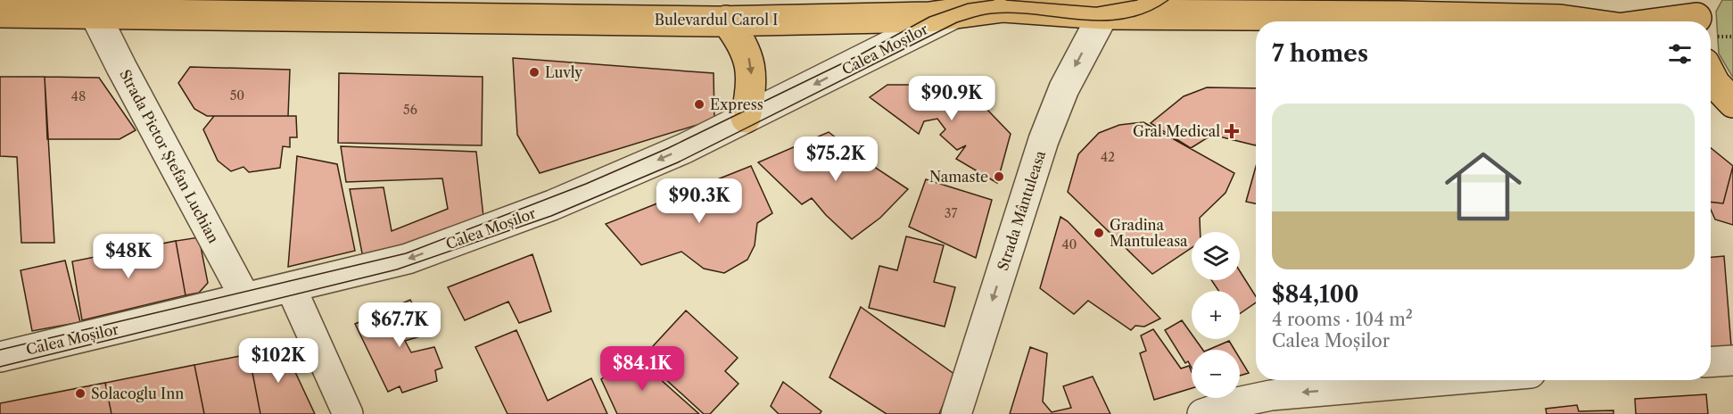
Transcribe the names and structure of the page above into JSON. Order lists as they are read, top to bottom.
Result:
{
  "streets": {
    "main road": ["Bulevardul Carol I"],
    "street": ["Calea Moșilor", "Strada Pictor Ștefan Luchian", "Strada Mântuleasa"]
  },
  "crossings": [
    ["Bulevardul Carol I", "Calea Moșilor"],
    ["Bulevardul Carol I", "Strada Pictor Ștefan Luchian"],
    ["Bulevardul Carol I", "Strada Mântuleasa"],
    ["Calea Moșilor", "Strada Pictor Ștefan Luchian"]
  ],
  "one_way": ["Calea Moșilor", "Strada Mântuleasa"],
  "places": {
    "other": [
      "Luvly",
      "Express",
      "Namaste",
      "Gradina Mantuleasa",
      "Solacoglu Inn"
    ],
    "health": ["Gral Medical"]
  },
  "house_numbers": [
    "50",
    "48",
    "56",
    "42",
    "37",
    "40"
  ],
  "page": {
    "heading": "7 homes",
    "price": [
      "$90.9K",
      "$75.2K",
      "$90.3K",
      "$48K",
      "$67.7K",
      "$102K",
      "$84.1K"
    ],
    "list": [
      {
        "name": "$84,100",
        "note": "4 rooms · 104 m² · Calea Moșilor"
      }
    ],
    "map_buttons": ["+", "−"]
  }
}
